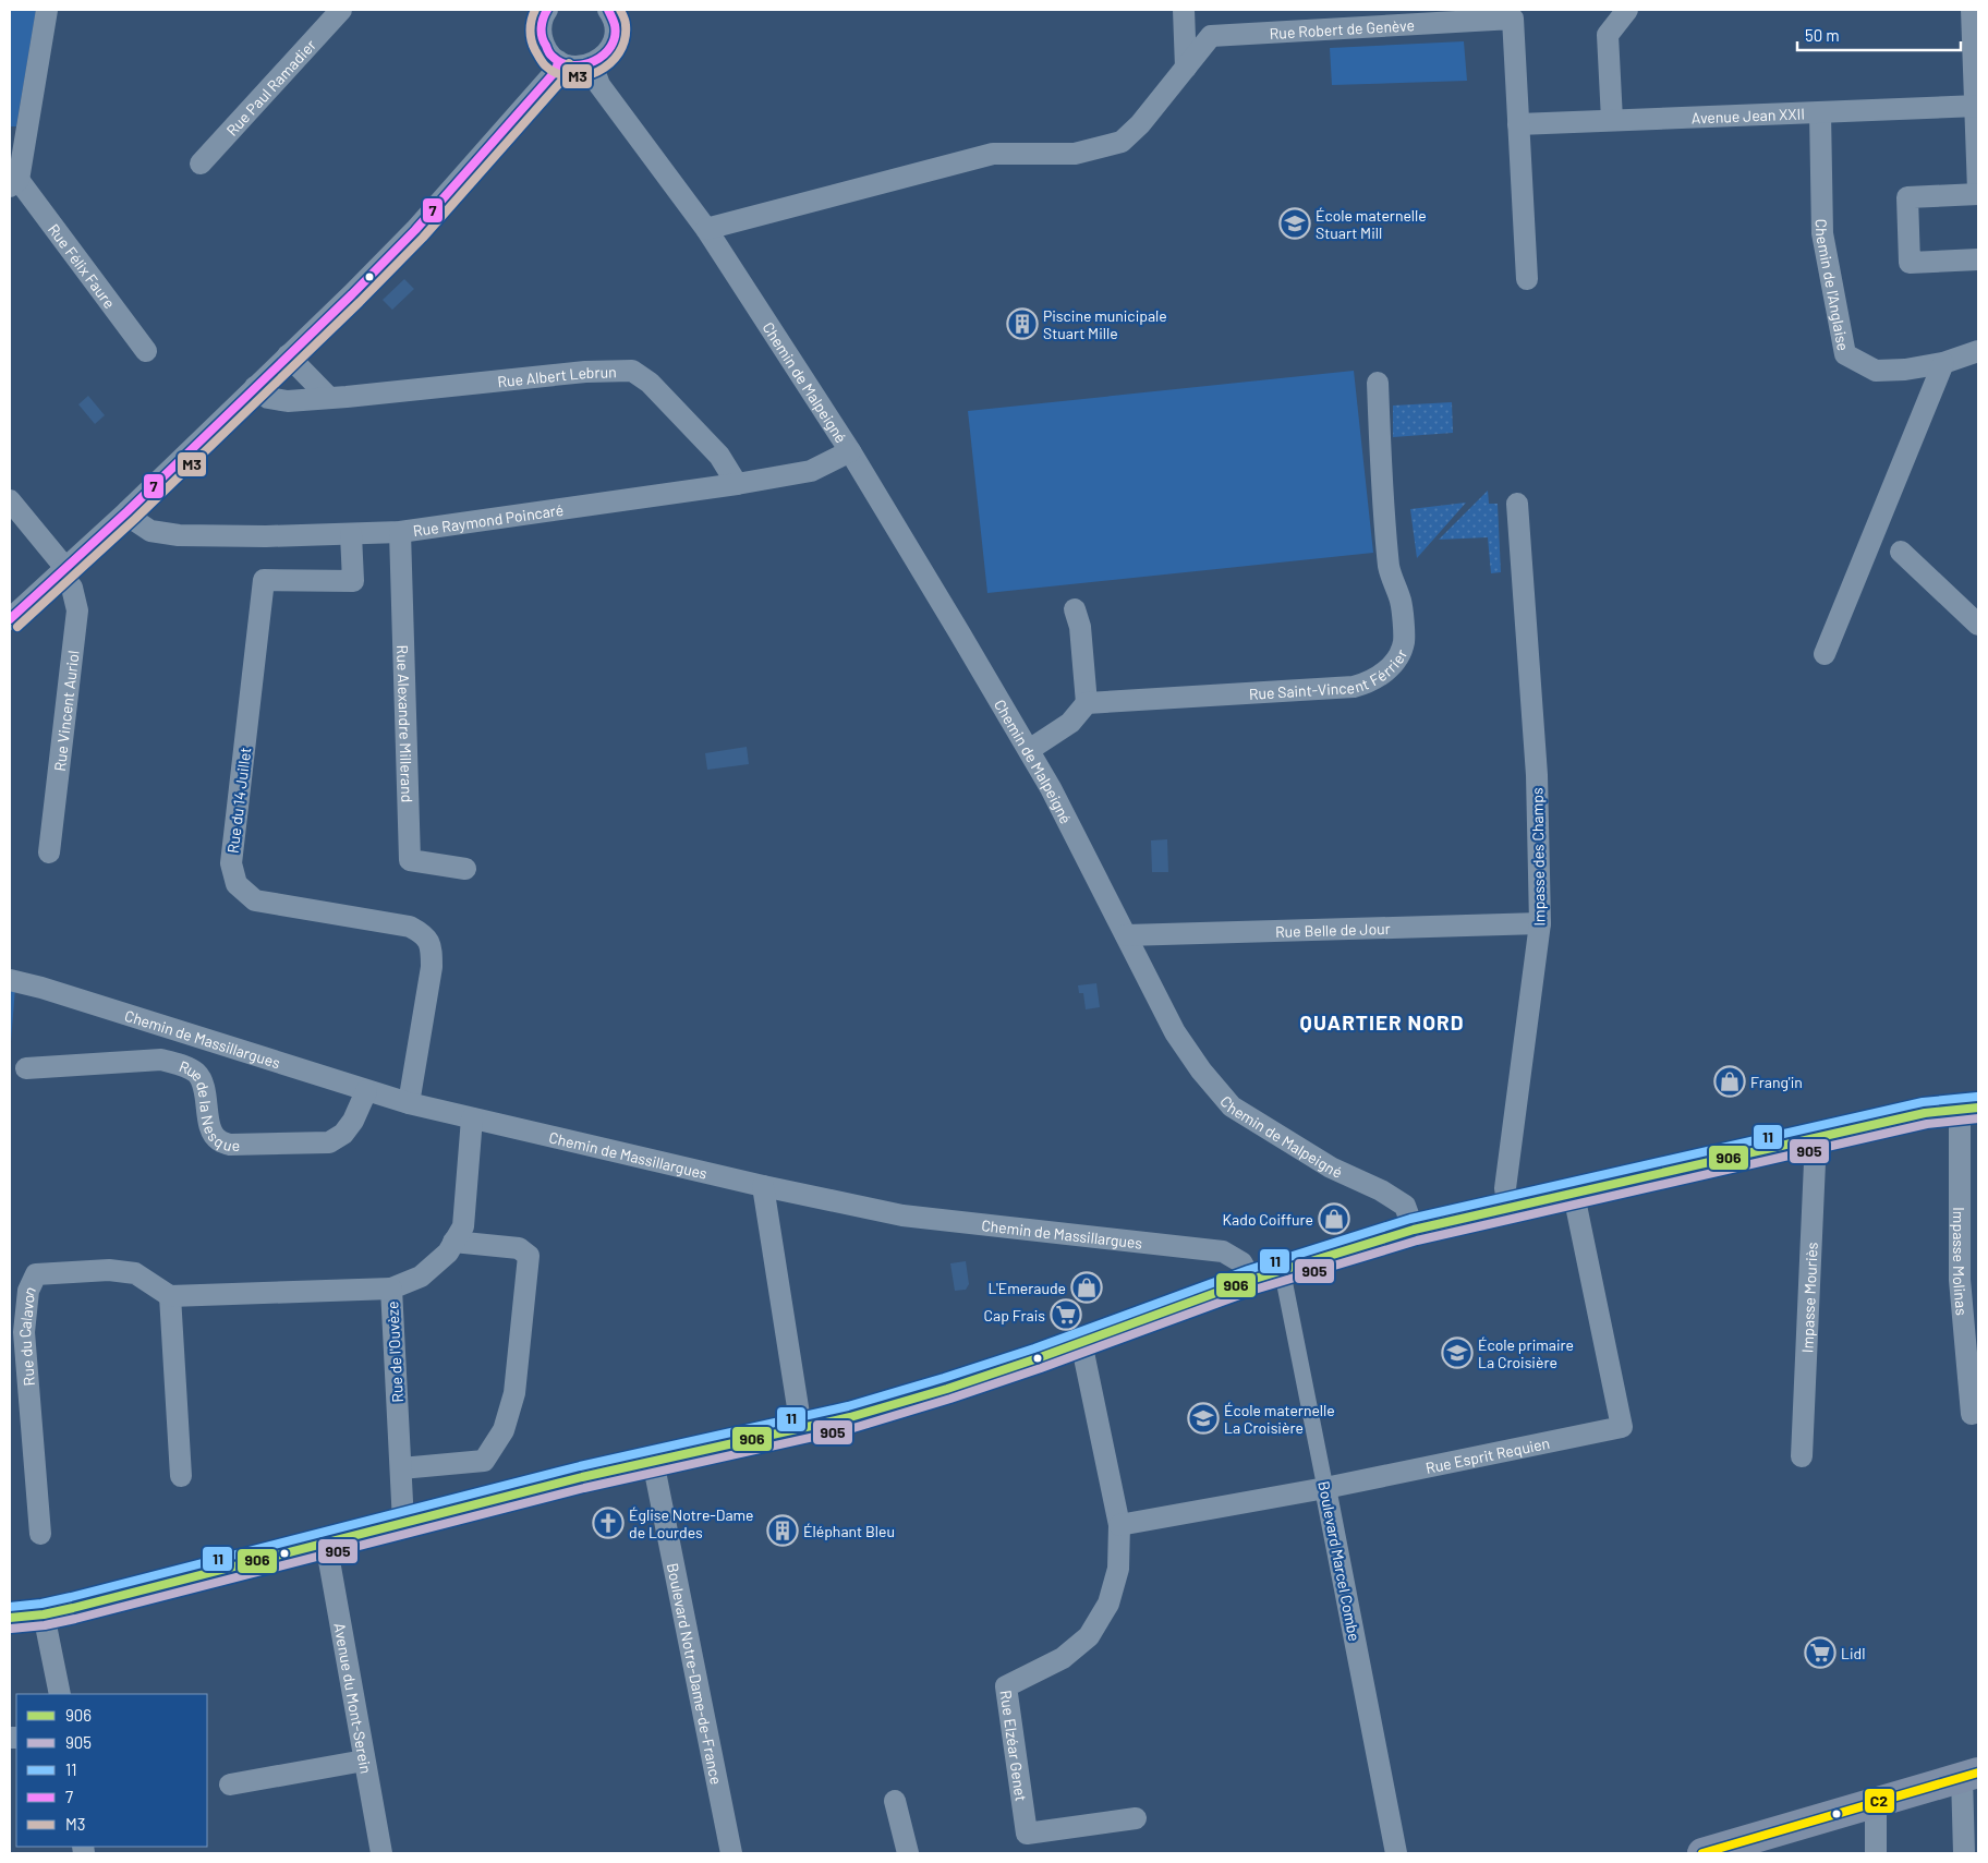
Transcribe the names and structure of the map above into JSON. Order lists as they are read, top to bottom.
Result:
{
  "streets": {
    "street": [
      "Rue Robert de Genève",
      "Rue Paul Ramadier",
      "Avenue Jean XXII",
      "Rue Félix Faure",
      "Chemin de l'Anglaise",
      "Rue Albert Lebrun",
      "Chemin de Malpeigné",
      "Rue Raymond Poincaré",
      "Rue Saint-Vincent Férrier",
      "Rue Vincent Auriol",
      "Rue Alexandre Millerand",
      "Rue du 14 Juillet",
      "Impasse des Champs",
      "Rue Belle de Jour",
      "Chemin de Massillargues",
      "Rue de la Nesque",
      "Impasse Molinas",
      "Impasse Mouriès",
      "Rue du Calavon",
      "Rue de l'Ouvèze",
      "Rue Esprit Requien",
      "Boulevard Marcel Combe",
      "Boulevard Notre-Dame-de-France",
      "Avenue du Mont-Serein",
      "Rue Elzéar Genet"
    ]
  },
  "crossings": [
    ["Rue Robert de Genève", "Avenue Jean XXII"],
    ["Rue Robert de Genève", "Chemin de Malpeigné"],
    ["Avenue Jean XXII", "Chemin de l'Anglaise"],
    ["Rue Albert Lebrun", "Rue Raymond Poincaré"],
    ["Chemin de Malpeigné", "Rue Raymond Poincaré"],
    ["Chemin de Malpeigné", "Rue Belle de Jour"],
    ["Rue Raymond Poincaré", "Rue Alexandre Millerand"],
    ["Rue Raymond Poincaré", "Rue du 14 Juillet"],
    ["Rue du 14 Juillet", "Chemin de Massillargues"],
    ["Impasse des Champs", "Rue Belle de Jour"],
    ["Chemin de Massillargues", "Rue de la Nesque"],
    ["Chemin de Massillargues", "Rue de l'Ouvèze"],
    ["Rue Esprit Requien", "Boulevard Marcel Combe"],
    ["Rue Esprit Requien", "Rue Elzéar Genet"]
  ],
  "districts": ["QUARTIER NORD"],
  "places": {
    "school or university": ["École maternelle Stuart Mill", "École primaire La Croisière", "École maternelle La Croisière"],
    "building": ["Piscine municipale Stuart Mille", "Éléphant Bleu"],
    "shop": ["Frang'in", "Kado Coiffure", "L'Emeraude"],
    "supermarket": ["Cap Frais", "Lidl"],
    "church": ["Église Notre-Dame de Lourdes"]
  },
  "lines": [
    "transit line 7",
    "transit line M3",
    "transit line 11",
    "transit line 906",
    "transit line 905",
    "transit line C2"
  ],
  "legend": [
    "906",
    "905",
    "11",
    "7",
    "M3"
  ],
  "scale_bar": "50 m"
}
